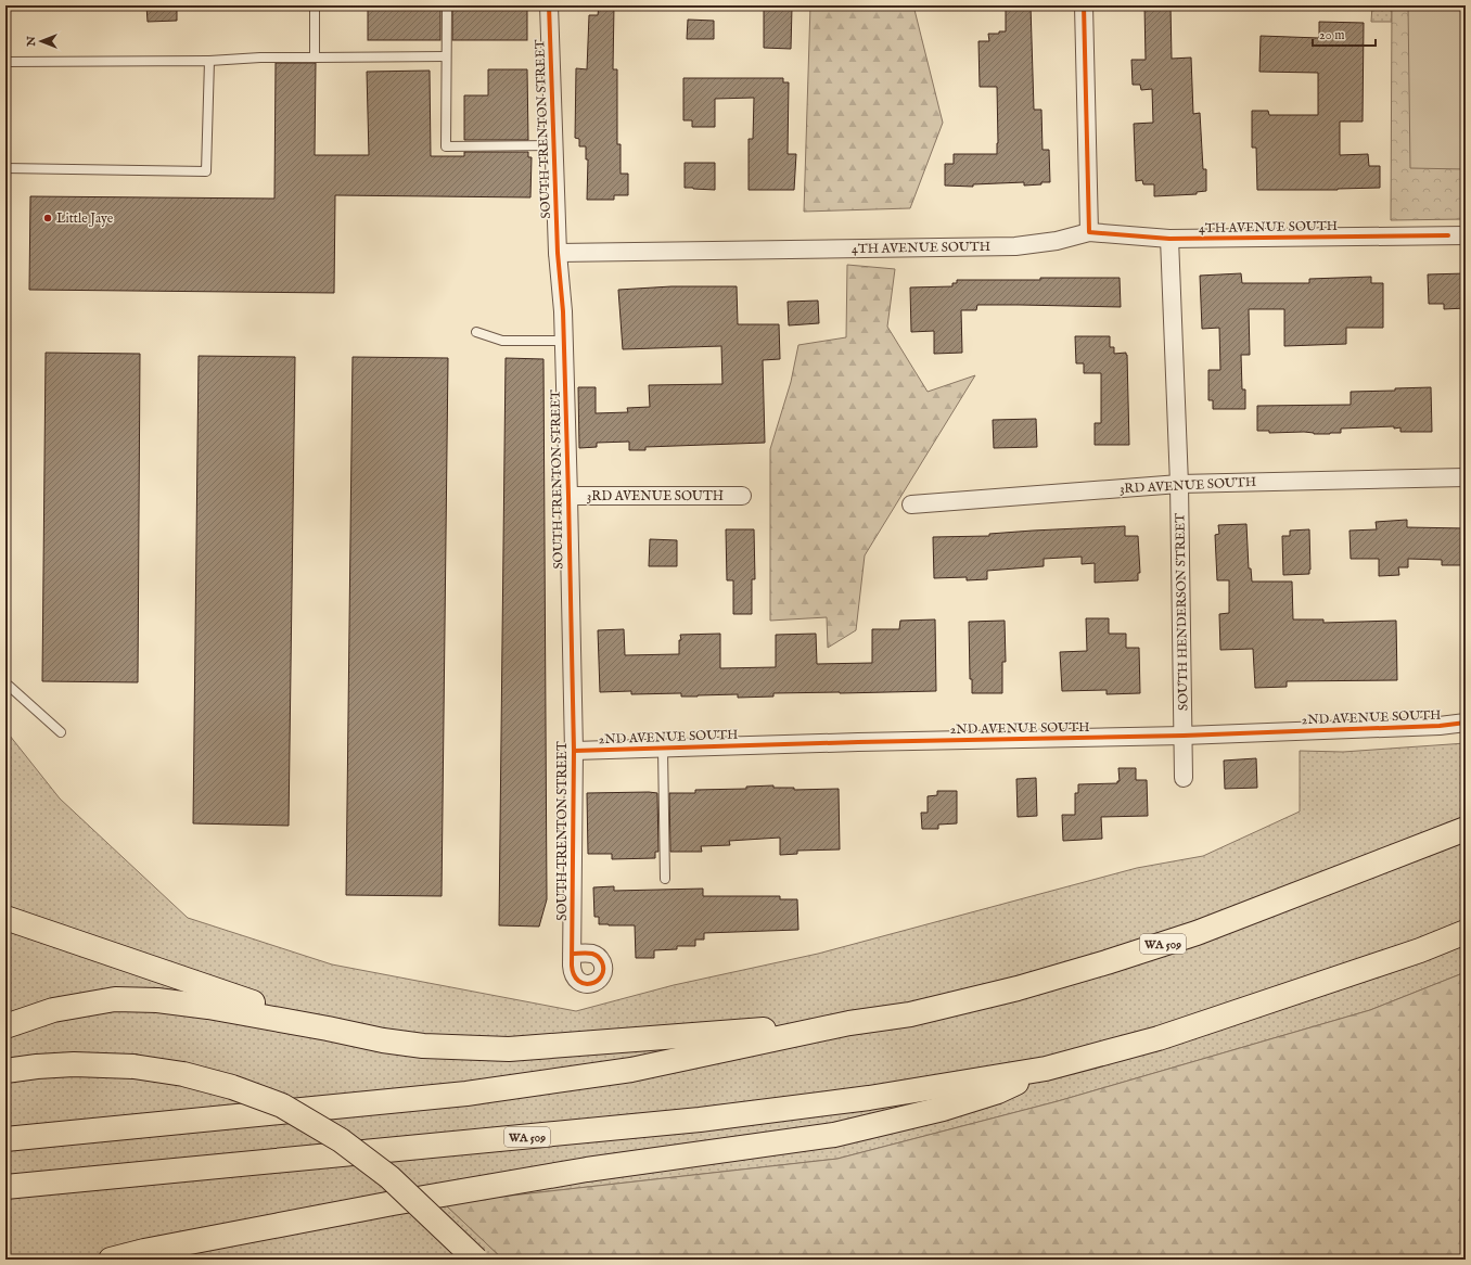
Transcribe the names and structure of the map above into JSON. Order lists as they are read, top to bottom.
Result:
{
  "streets": {
    "highway": ["WA 509"],
    "street": [
      "SOUTH TRENTON STREET",
      "4TH AVENUE SOUTH",
      "3RD AVENUE SOUTH",
      "SOUTH HENDERSON STREET",
      "2ND AVENUE SOUTH"
    ]
  },
  "crossings": [
    ["SOUTH TRENTON STREET", "4TH AVENUE SOUTH"],
    ["SOUTH TRENTON STREET", "3RD AVENUE SOUTH"],
    ["SOUTH TRENTON STREET", "2ND AVENUE SOUTH"],
    ["4TH AVENUE SOUTH", "SOUTH HENDERSON STREET"],
    ["3RD AVENUE SOUTH", "SOUTH HENDERSON STREET"],
    ["SOUTH HENDERSON STREET", "2ND AVENUE SOUTH"]
  ],
  "places": ["Little Jaye"],
  "scale_bar": "20 m",
  "north": "left"
}
